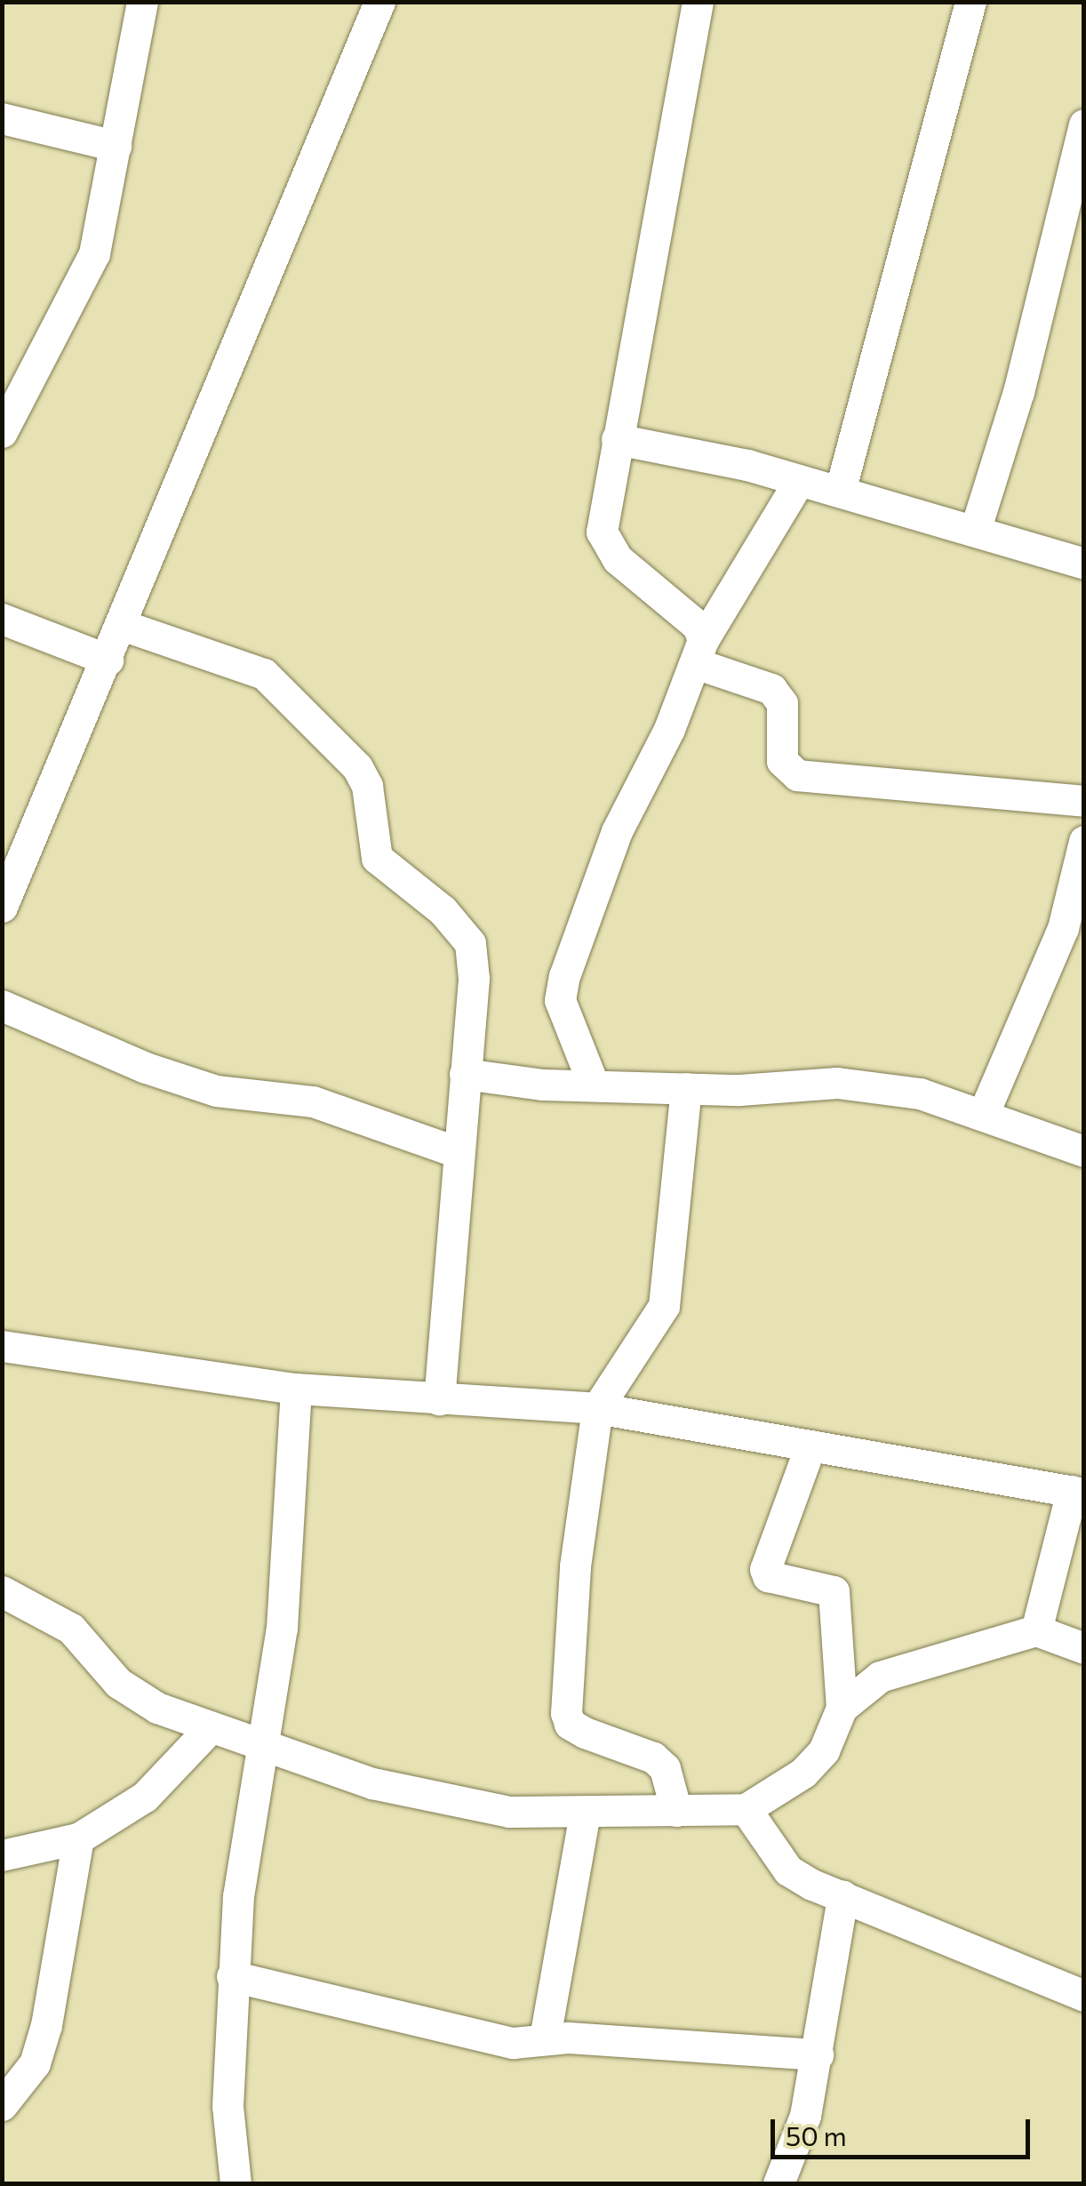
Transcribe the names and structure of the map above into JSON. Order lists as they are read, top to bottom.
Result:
{
  "scale_bar": "50 m"
}
